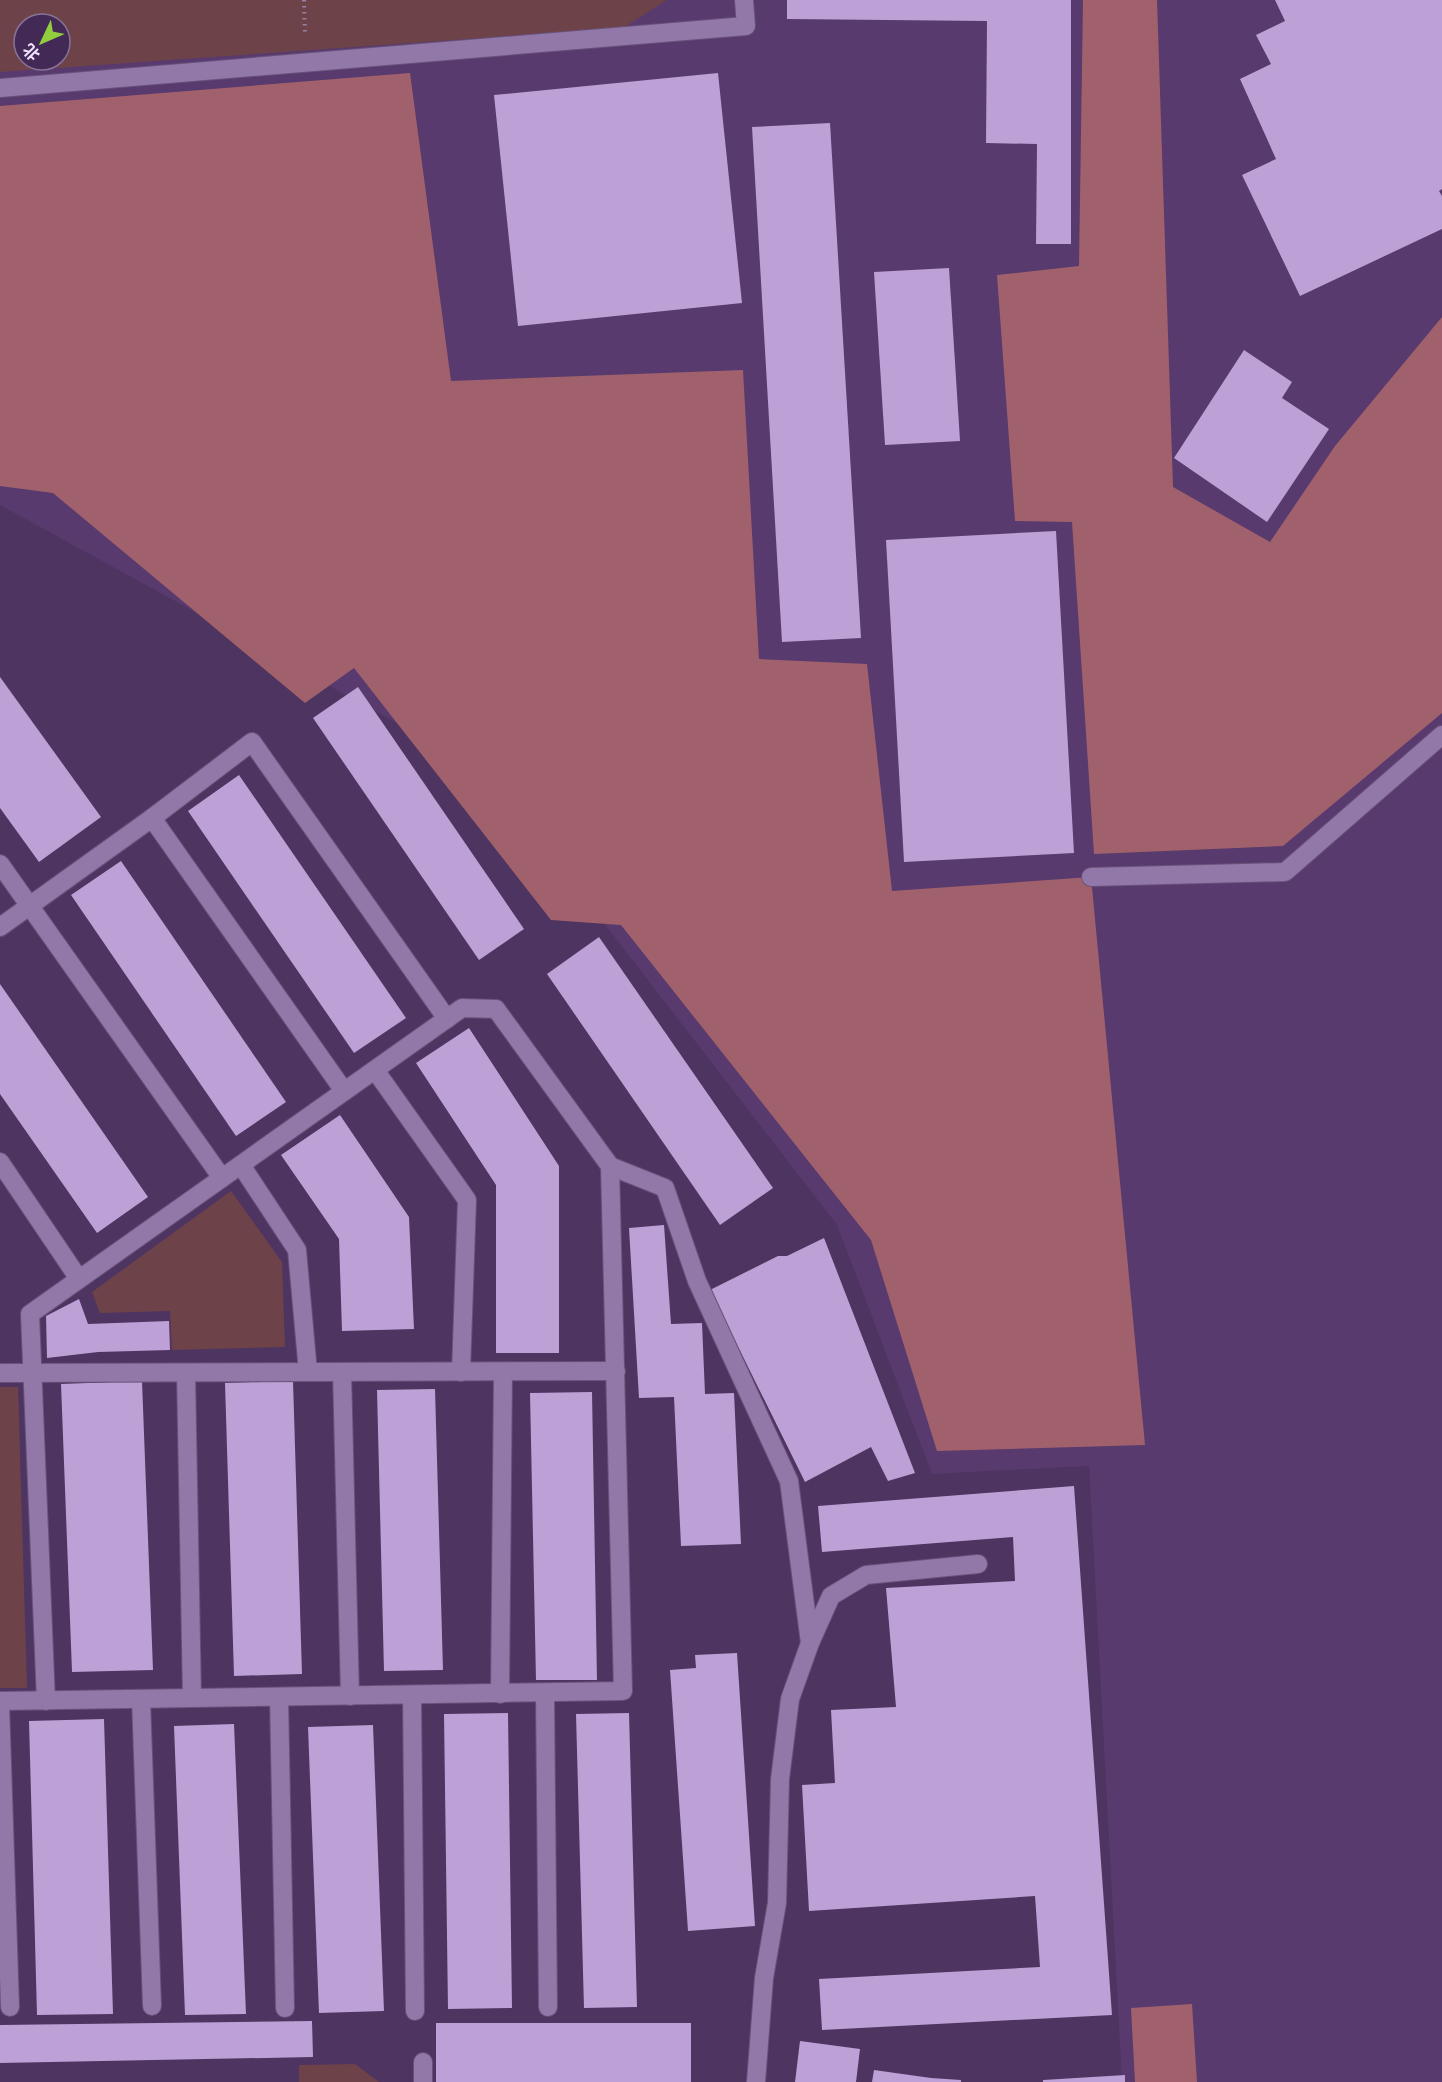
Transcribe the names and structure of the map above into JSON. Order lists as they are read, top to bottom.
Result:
{
  "north": "bottom left"
}
